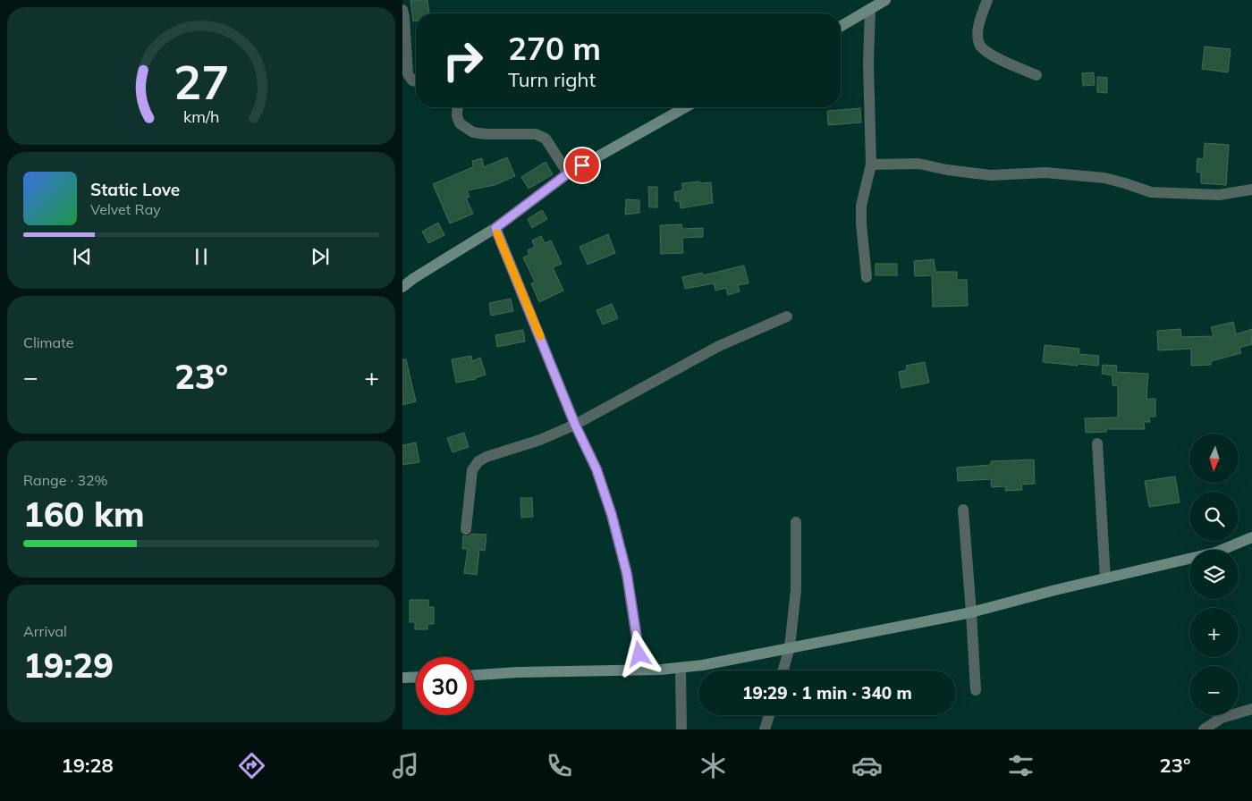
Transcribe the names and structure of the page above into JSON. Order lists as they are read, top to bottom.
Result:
{
  "north": "bottom",
  "page": {
    "turn": ["270 m", "Turn right"],
    "song": ["Static Love", "Velvet Ray"],
    "tile": [
      "Climate",
      ["Range · 32%", "160 km"],
      ["Arrival", "19:29"]
    ],
    "heat": ["−", "23°", "+"],
    "map_buttons": ["+", "−"],
    "limit": "30",
    "trip": "19:29 · 1 min · 340 m",
    "tabs": ["19:28", "23°"],
    "gauge": ["27", "km/h"]
  }
}
